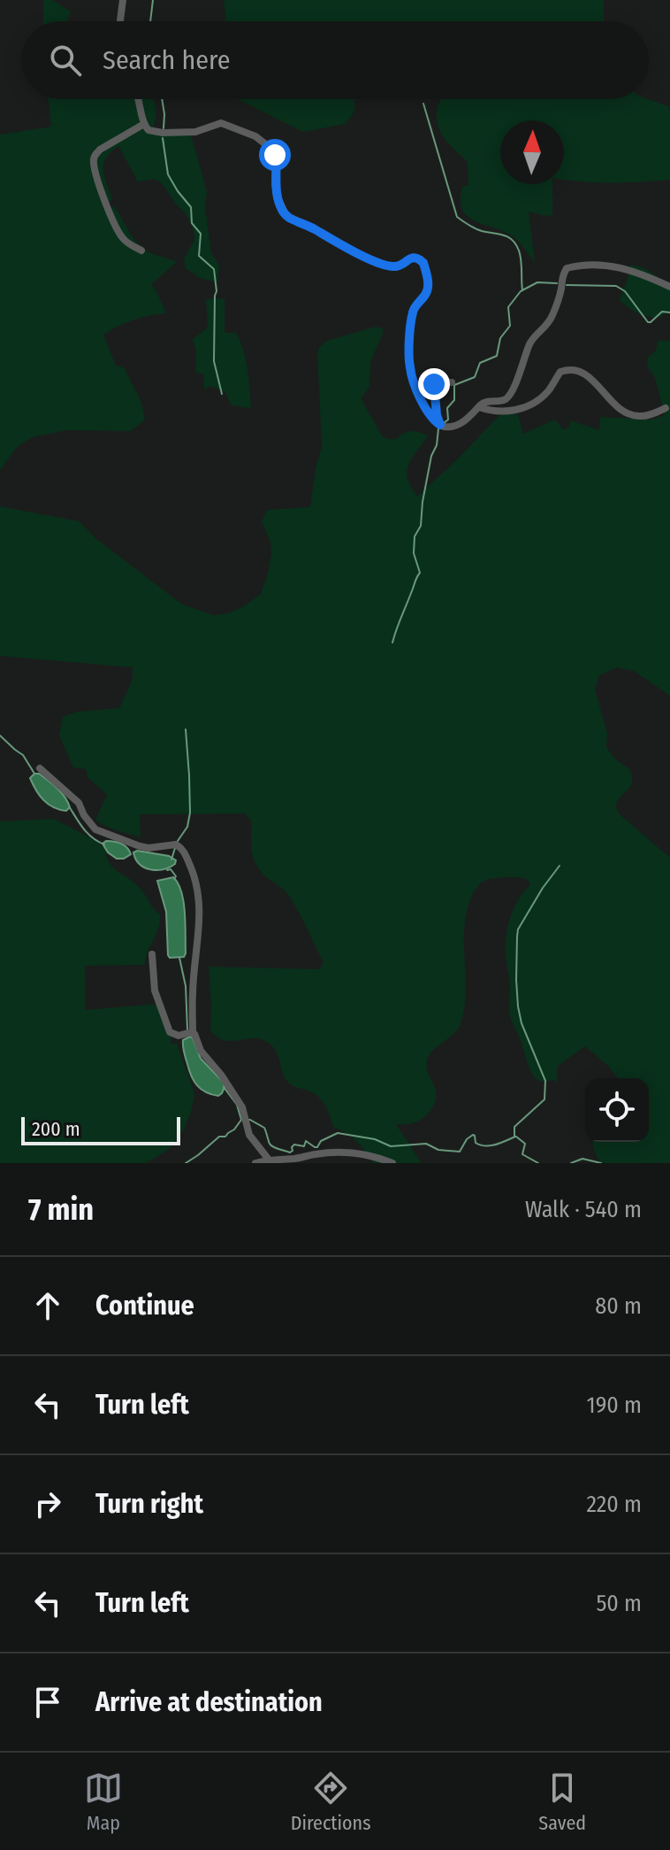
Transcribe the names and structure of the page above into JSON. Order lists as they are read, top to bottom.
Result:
{
  "scale_bar": "200 m",
  "north": "top",
  "page": {
    "search": "Search here",
    "scale": "200 m",
    "heading": ["7 min", "Walk · 540 m"],
    "list": [
      ["Continue", "80 m"],
      ["Turn left", "190 m"],
      ["Turn right", "220 m"],
      ["Turn left", "50 m"],
      "Arrive at destination"
    ],
    "nav": ["Map", "Directions", "Saved"]
  }
}
